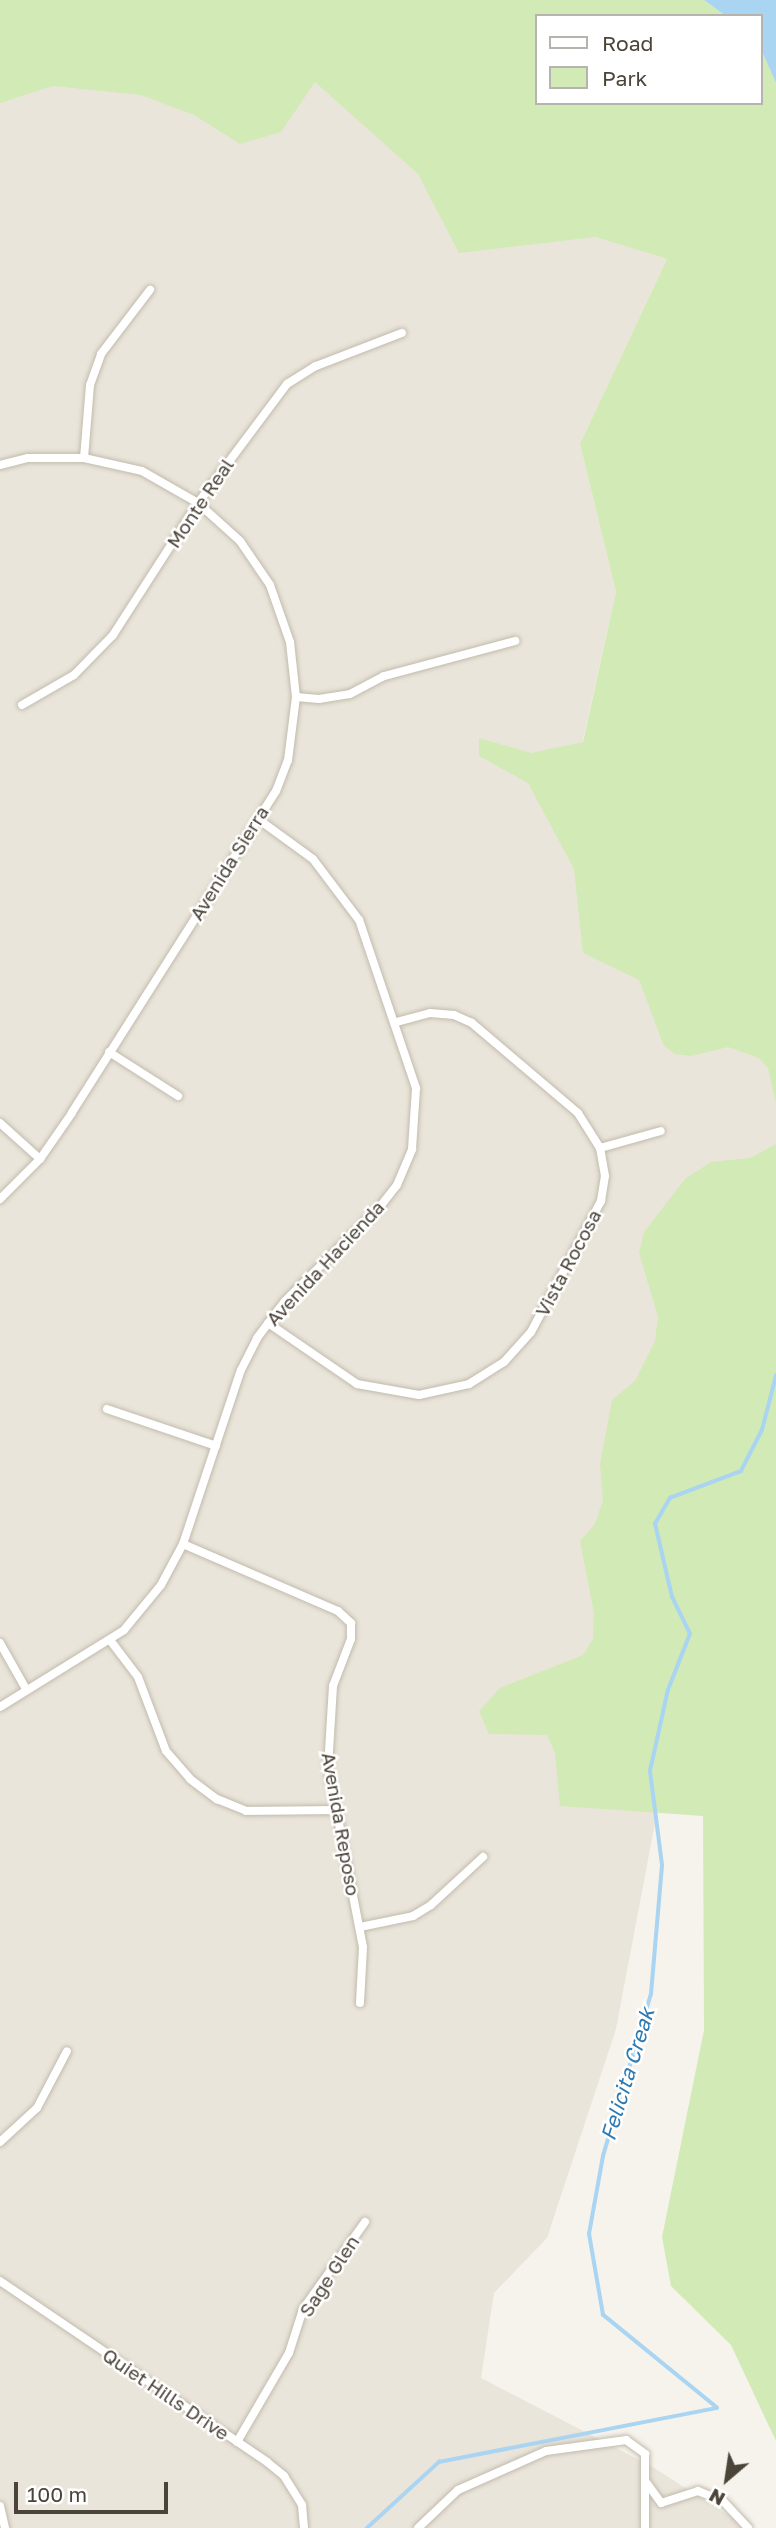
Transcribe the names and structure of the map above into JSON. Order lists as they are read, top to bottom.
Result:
{
  "streets": {
    "street": [
      "Monte Real",
      "Avenida Sierra",
      "Avenida Hacienda",
      "Vista Rocosa",
      "Avenida Reposo",
      "Sage Glen",
      "Quiet Hills Drive"
    ]
  },
  "crossings": [
    ["Monte Real", "Avenida Sierra"],
    ["Avenida Sierra", "Avenida Hacienda"],
    ["Avenida Hacienda", "Vista Rocosa"],
    ["Avenida Hacienda", "Avenida Reposo"],
    ["Sage Glen", "Quiet Hills Drive"]
  ],
  "water": ["Felicita Creak"],
  "legend": ["Road", "Park"],
  "scale_bar": "100 m",
  "north": "bottom left"
}
